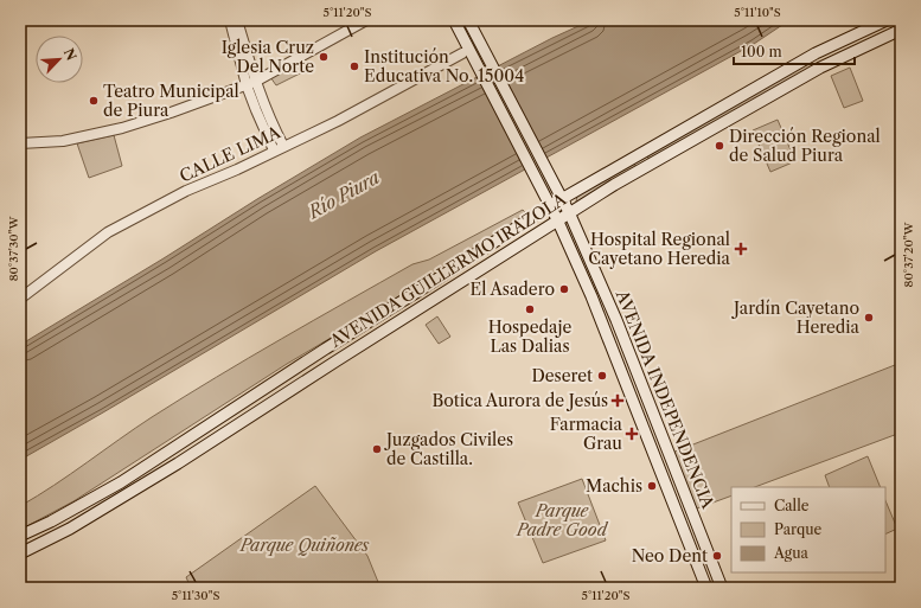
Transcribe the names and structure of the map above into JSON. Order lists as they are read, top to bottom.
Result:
{
  "streets": {
    "main road": ["AVENIDA GUILLERMO IRAZOLA", "AVENIDA INDEPENDENCIA"],
    "street": ["CALLE LIMA"]
  },
  "crossings": [
    ["AVENIDA GUILLERMO IRAZOLA", "AVENIDA INDEPENDENCIA"]
  ],
  "water": ["Río Piura"],
  "parks": ["Parque Padre Good", "Parque Quiñones"],
  "places": {
    "other": [
      "Iglesia Cruz Del Norte",
      "Institución Educativa No. 15004",
      "Teatro Municipal de Piura",
      "Dirección Regional de Salud Piura",
      "El Asadero",
      "Hospedaje Las Dalias",
      "Jardín Cayetano Heredia",
      "Deseret",
      "Juzgados Civiles de Castilla.",
      "Machis",
      "Neo Dent"
    ],
    "health": ["Hospital Regional Cayetano Heredia", "Botica Aurora de Jesús", "Farmacia Grau"]
  },
  "legend": ["Calle", "Parque", "Agua"],
  "scale_bar": "100 m",
  "north": "top right",
  "coordinates": [
    "5°11'20\"S",
    "5°11'10\"S",
    "80°37'30\"W",
    "80°37'20\"W",
    "5°11'30\"S"
  ]
}
